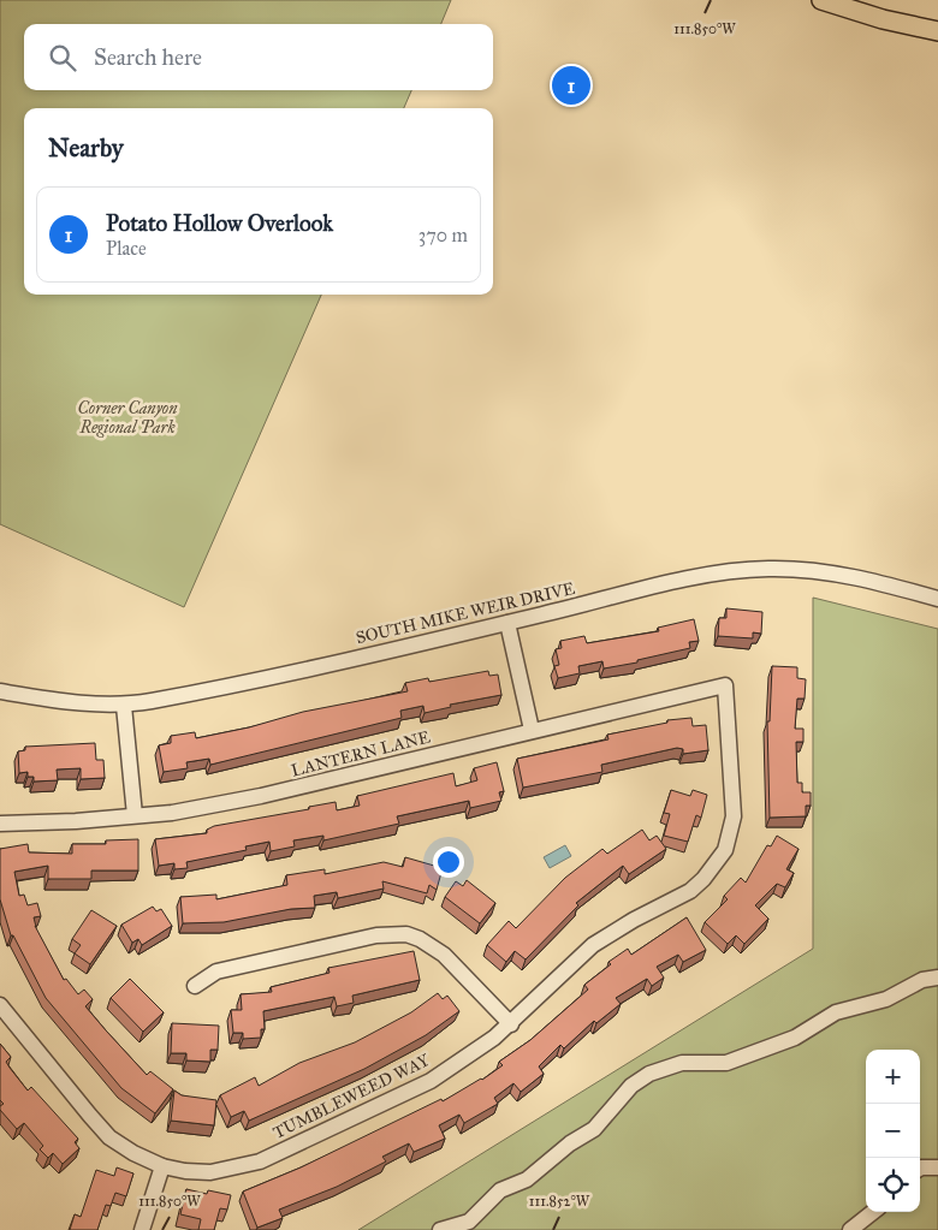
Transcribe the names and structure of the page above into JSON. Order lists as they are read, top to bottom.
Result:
{
  "streets": {
    "street": ["SOUTH MIKE WEIR DRIVE", "LANTERN LANE", "TUMBLEWEED WAY"]
  },
  "crossings": [
    ["LANTERN LANE", "TUMBLEWEED WAY"]
  ],
  "parks": ["Corner Canyon Regional Park"],
  "page": {
    "search": "Search here",
    "pins": "1",
    "heading": "Nearby",
    "list": [
      {
        "mark": "1",
        "name": "Potato Hollow Overlook",
        "note": "Place",
        "value": "370 m"
      }
    ],
    "map_buttons": ["+", "−"]
  },
  "coordinates": ["111.850°W", "111.852°W"]
}
